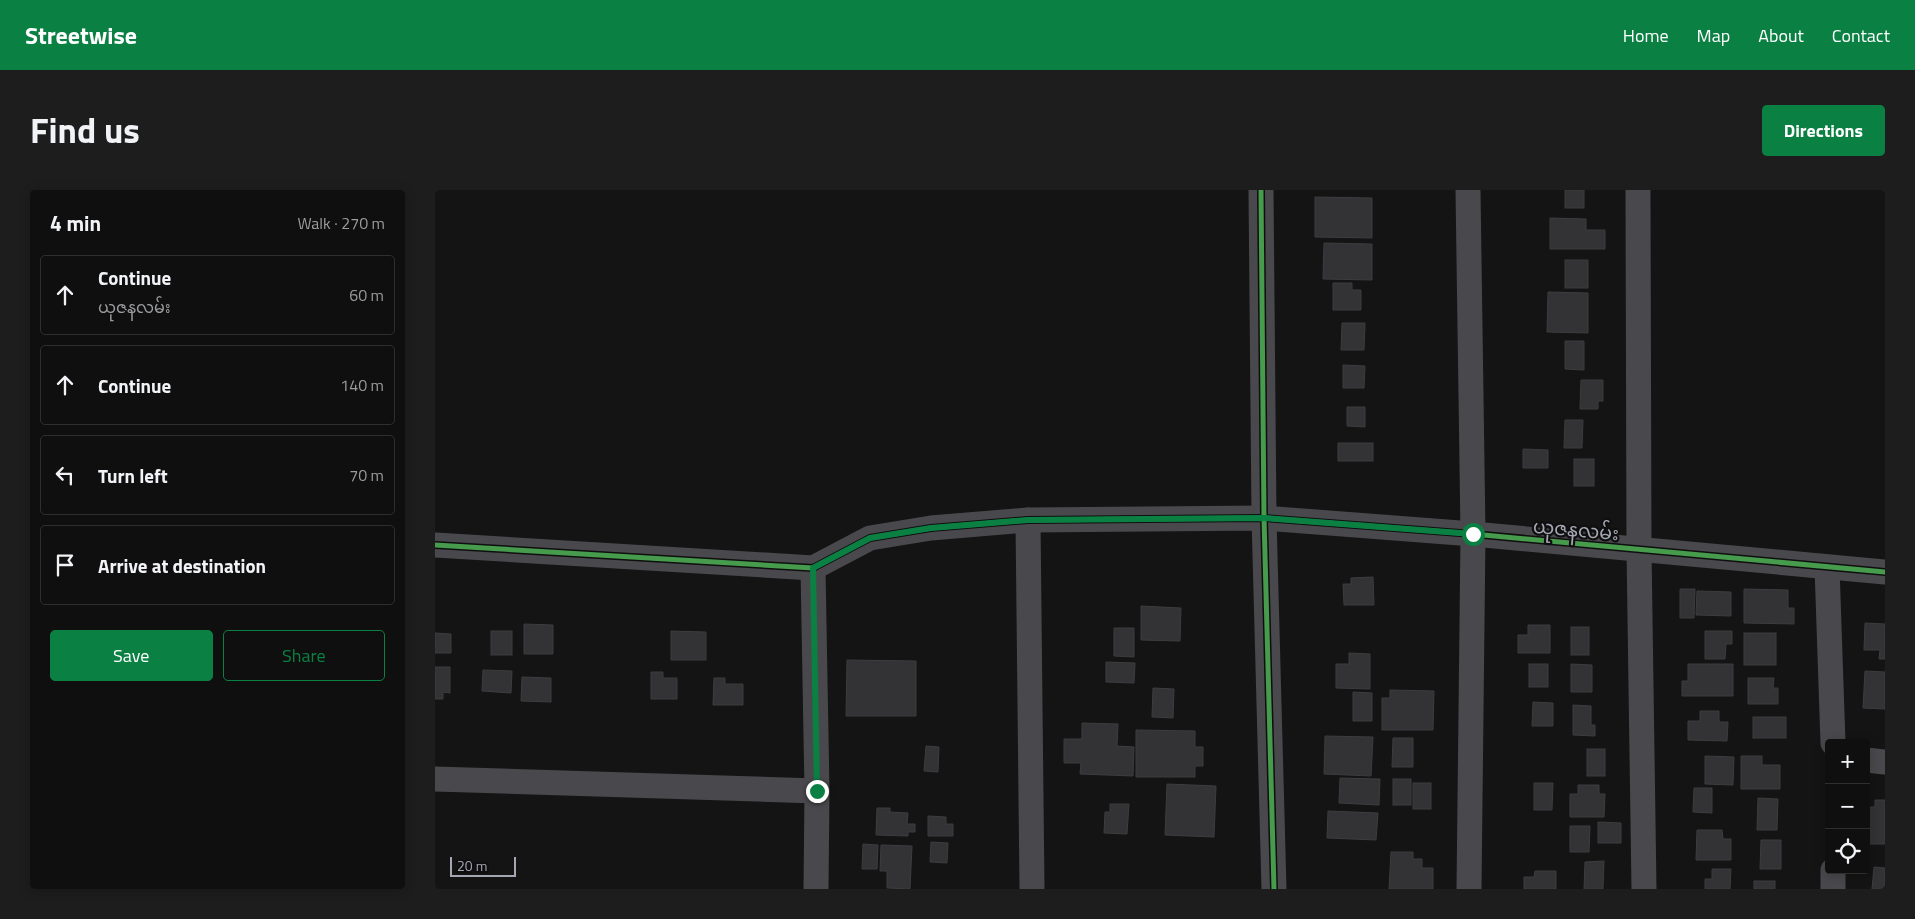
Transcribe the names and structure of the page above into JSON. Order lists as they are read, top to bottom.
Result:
{
  "streets": {
    "street": ["ယုဇနလမ်း"]
  },
  "scale_bar": "20 m",
  "page": {
    "header": "Streetwise",
    "nav": [
      "Home",
      "Map",
      "About",
      "Contact"
    ],
    "title": "Find us",
    "buttons": [
      "Directions",
      ["Save", "Share"]
    ],
    "heading": ["4 min", "Walk · 270 m"],
    "list": [
      ["Continue", "ယုဇနလမ်း", "60 m"],
      ["Continue", "140 m"],
      ["Turn left", "70 m"],
      "Arrive at destination"
    ],
    "map_buttons": ["+", "−"],
    "scale": "20 m"
  }
}
